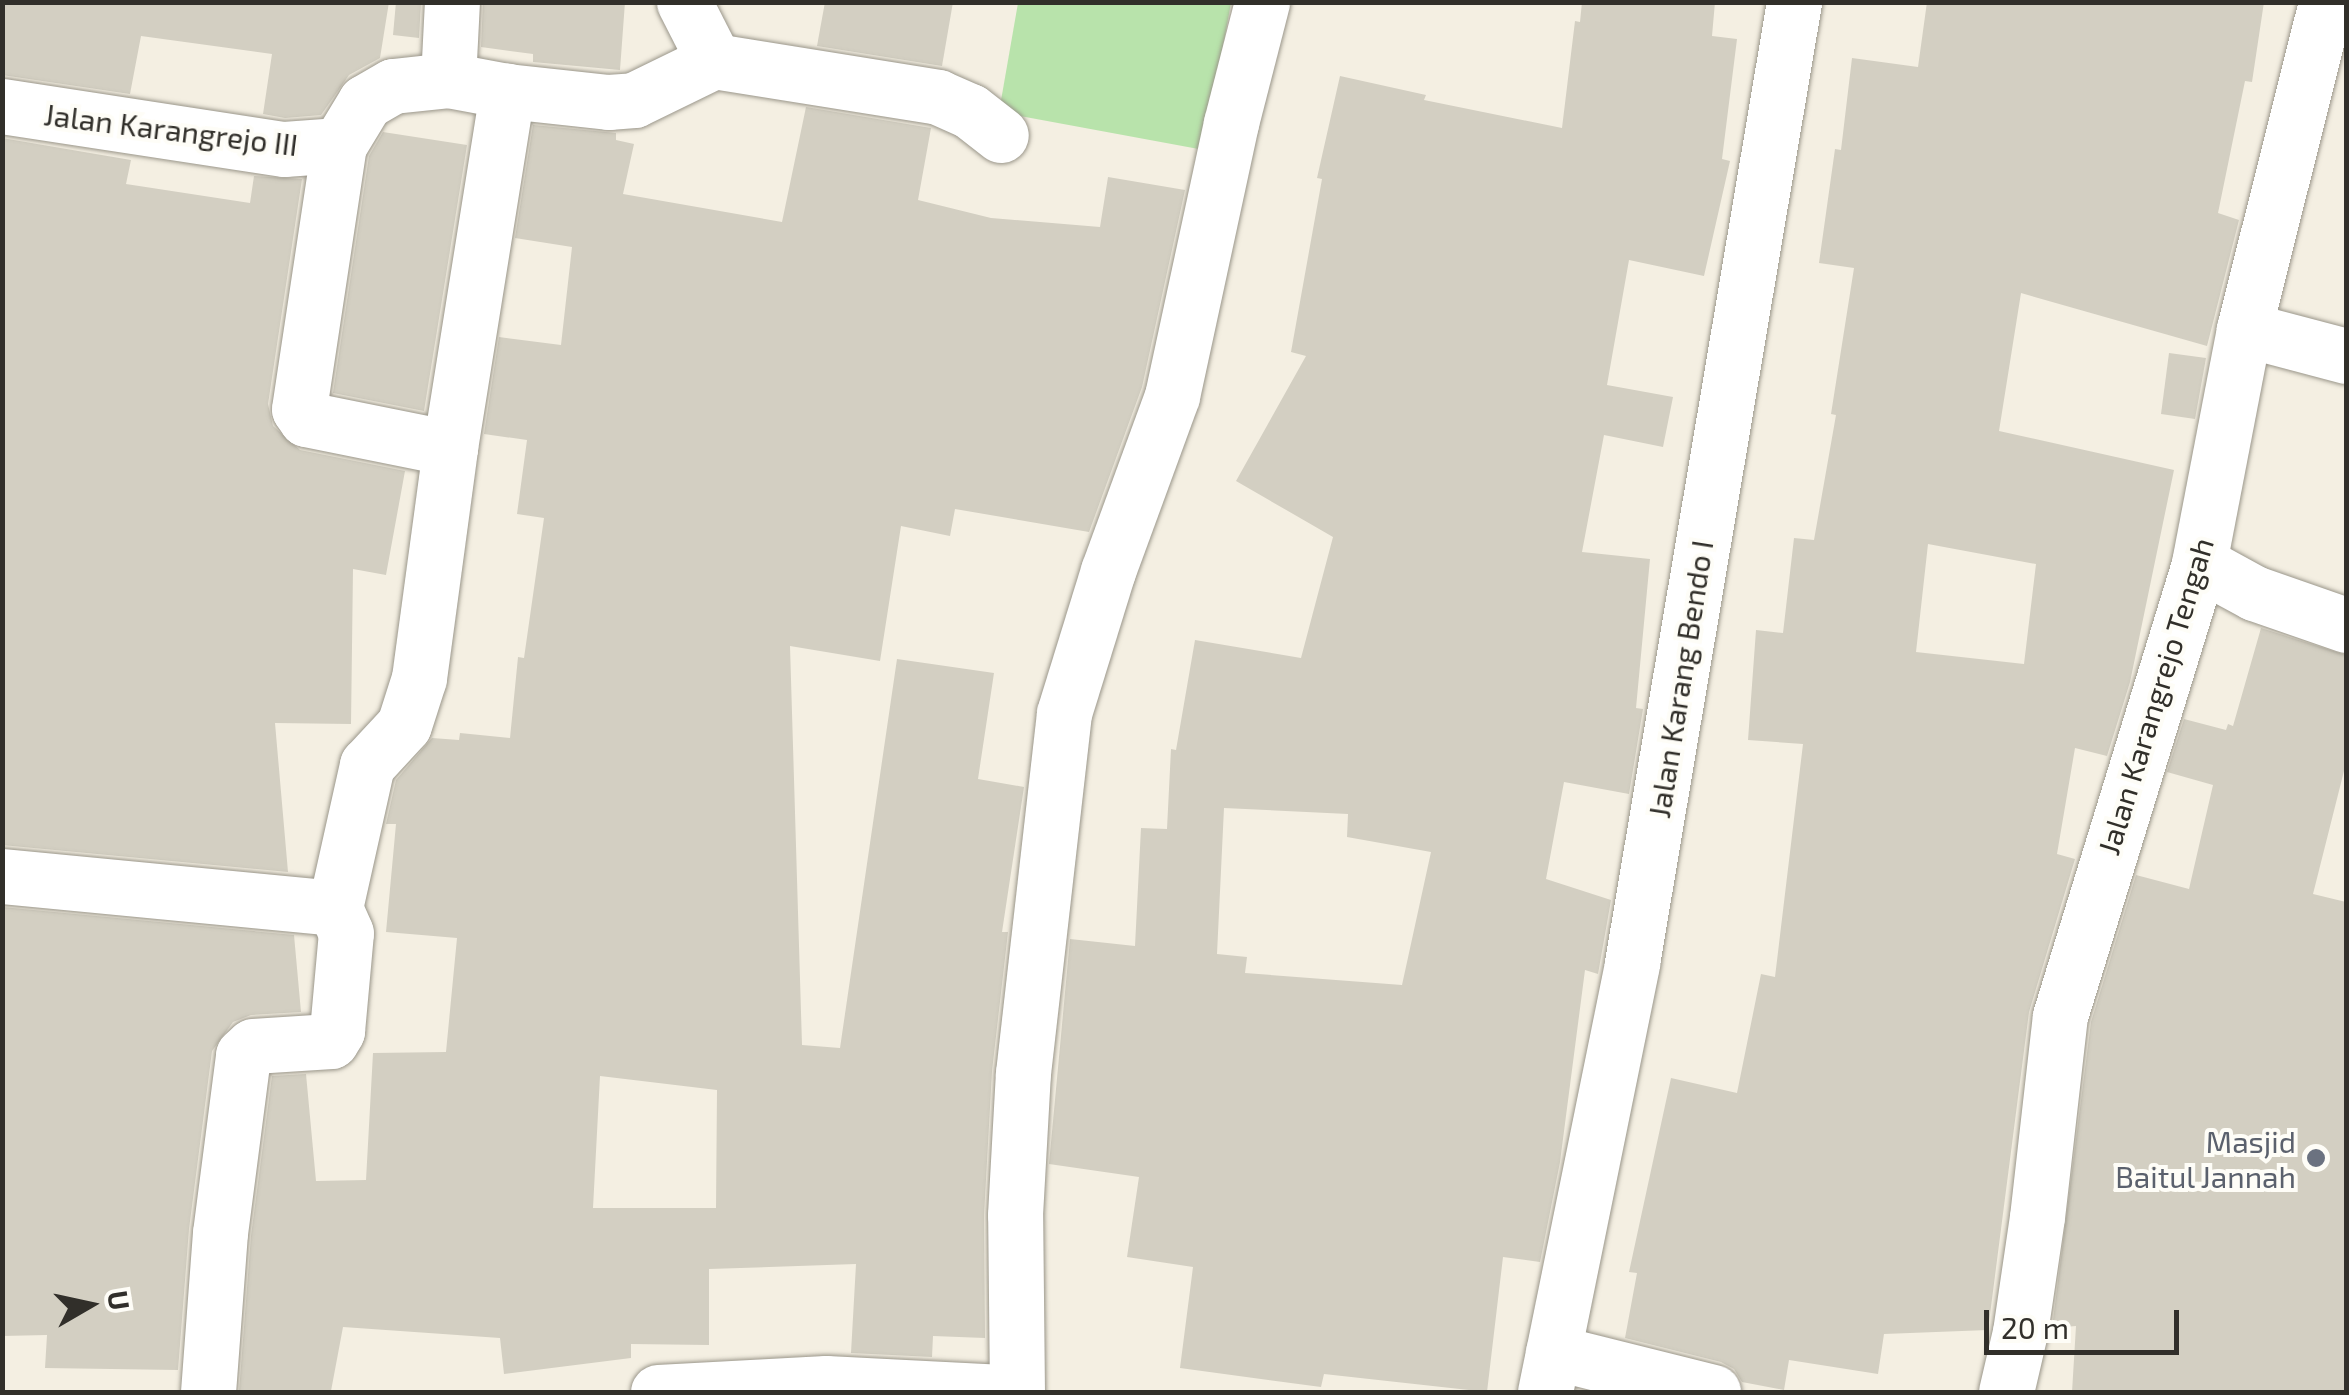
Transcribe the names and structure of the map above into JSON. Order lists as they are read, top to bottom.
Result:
{
  "streets": {
    "street": ["Jalan Karangrejo III", "Jalan Karang Bendo I", "Jalan Karangrejo Tengah"]
  },
  "places": ["Masjid Baitul Jannah"],
  "scale_bar": "20 m",
  "north": "right"
}
